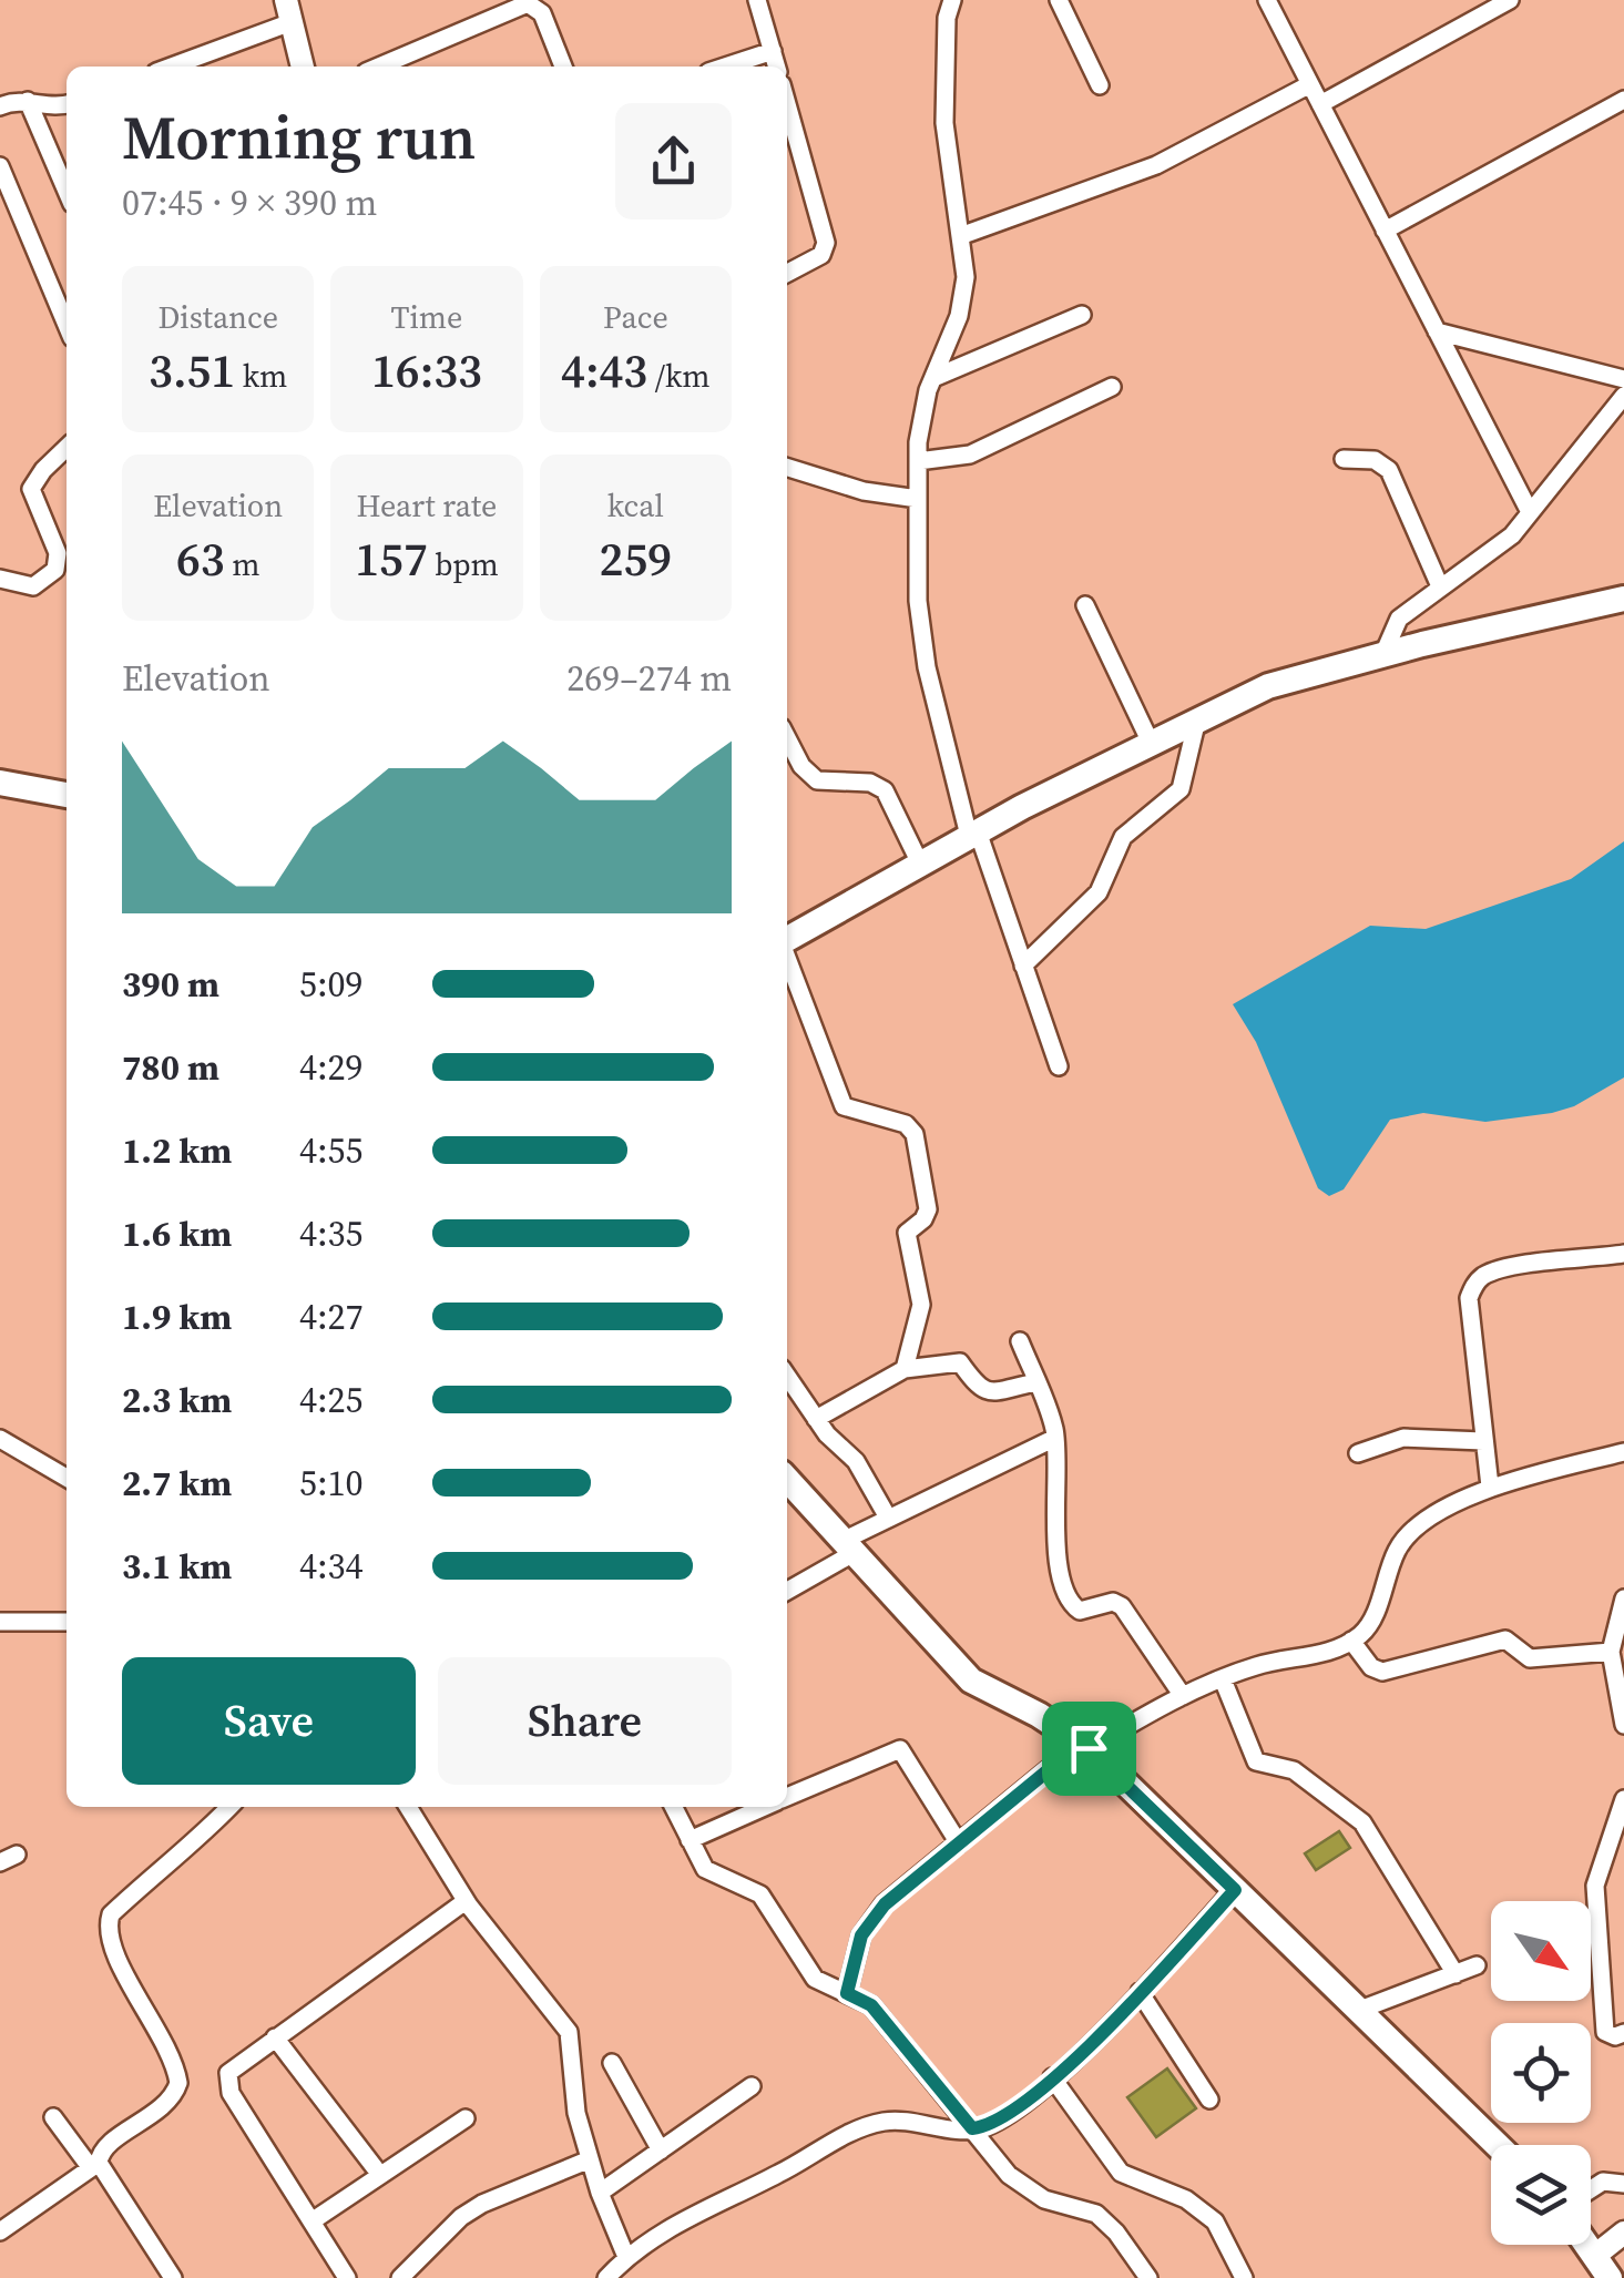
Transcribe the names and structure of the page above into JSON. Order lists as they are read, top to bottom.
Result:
{
  "north": "bottom right",
  "page": {
    "heading": ["Morning run", "07:45 · 9 × 390 m"],
    "stats": [
      ["Distance", "3.51 km"],
      ["Time", "16:33"],
      ["Pace", "4:43 /km"],
      ["Elevation", "63 m"],
      ["Heart rate", "157 bpm"],
      ["kcal", "259"]
    ],
    "chart": ["Elevation", "269–274 m"],
    "list": [
      {
        "name": "390 m",
        "note": "5:09"
      },
      {
        "name": "780 m",
        "note": "4:29"
      },
      {
        "name": "1.2 km",
        "note": "4:55"
      },
      {
        "name": "1.6 km",
        "note": "4:35"
      },
      {
        "name": "1.9 km",
        "note": "4:27"
      },
      {
        "name": "2.3 km",
        "note": "4:25"
      },
      {
        "name": "2.7 km",
        "note": "5:10"
      },
      {
        "name": "3.1 km",
        "note": "4:34"
      }
    ],
    "buttons": ["Save", "Share"]
  }
}
